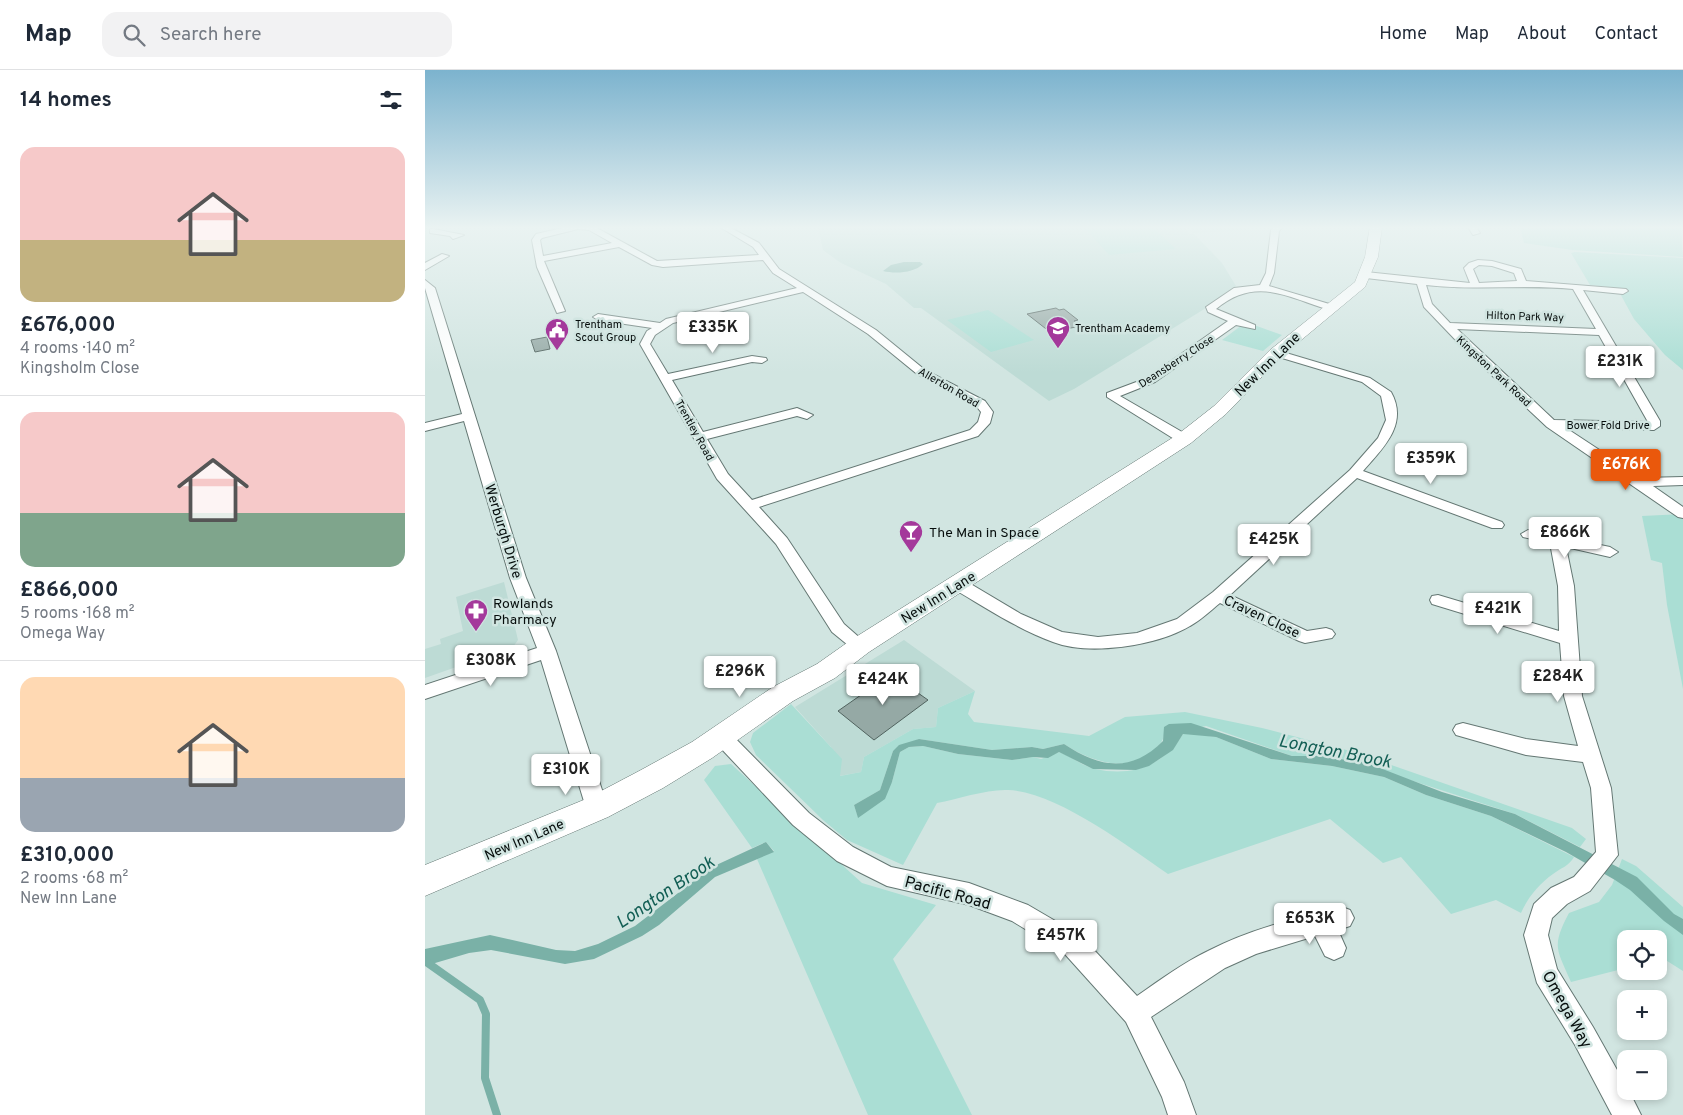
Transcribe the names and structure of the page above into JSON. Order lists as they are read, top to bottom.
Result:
{
  "streets": {
    "street": [
      "Hilton Park Way",
      "Deansberry Close",
      "New Inn Lane",
      "Kingston Park Road",
      "Allerton Road",
      "Bower Fold Drive",
      "Trentley Road",
      "Werburgh Drive",
      "Craven Close",
      "Pacific Road",
      "Omega Way"
    ]
  },
  "crossings": [
    ["Hilton Park Way", "Kingston Park Road"],
    ["Hilton Park Way", "Bower Fold Drive"],
    ["Deansberry Close", "New Inn Lane"],
    ["New Inn Lane", "Trentley Road"],
    ["New Inn Lane", "Werburgh Drive"],
    ["New Inn Lane", "Pacific Road"],
    ["Kingston Park Road", "Bower Fold Drive"],
    ["Allerton Road", "Trentley Road"]
  ],
  "water": ["Longton Brook"],
  "places": {
    "school or university": ["Trentham Academy"],
    "public building": ["Trentham Scout Group"],
    "bar": ["The Man in Space"],
    "pharmacy": ["Rowlands Pharmacy"]
  },
  "page": {
    "header": "Map",
    "search": "Search here",
    "nav": [
      "Home",
      "Map",
      "About",
      "Contact"
    ],
    "heading": "14 homes",
    "list": [
      {
        "name": "£676,000",
        "note": "4 rooms · 140 m² · Kingsholm Close"
      },
      {
        "name": "£866,000",
        "note": "5 rooms · 168 m² · Omega Way"
      },
      {
        "name": "£310,000",
        "note": "2 rooms · 68 m² · New Inn Lane"
      }
    ],
    "price": [
      "£335K",
      "£231K",
      "£359K",
      "£676K",
      "£866K",
      "£425K",
      "£421K",
      "£308K",
      "£296K",
      "£284K",
      "£424K",
      "£310K",
      "£653K",
      "£457K"
    ],
    "map_buttons": ["+", "−"]
  }
}
